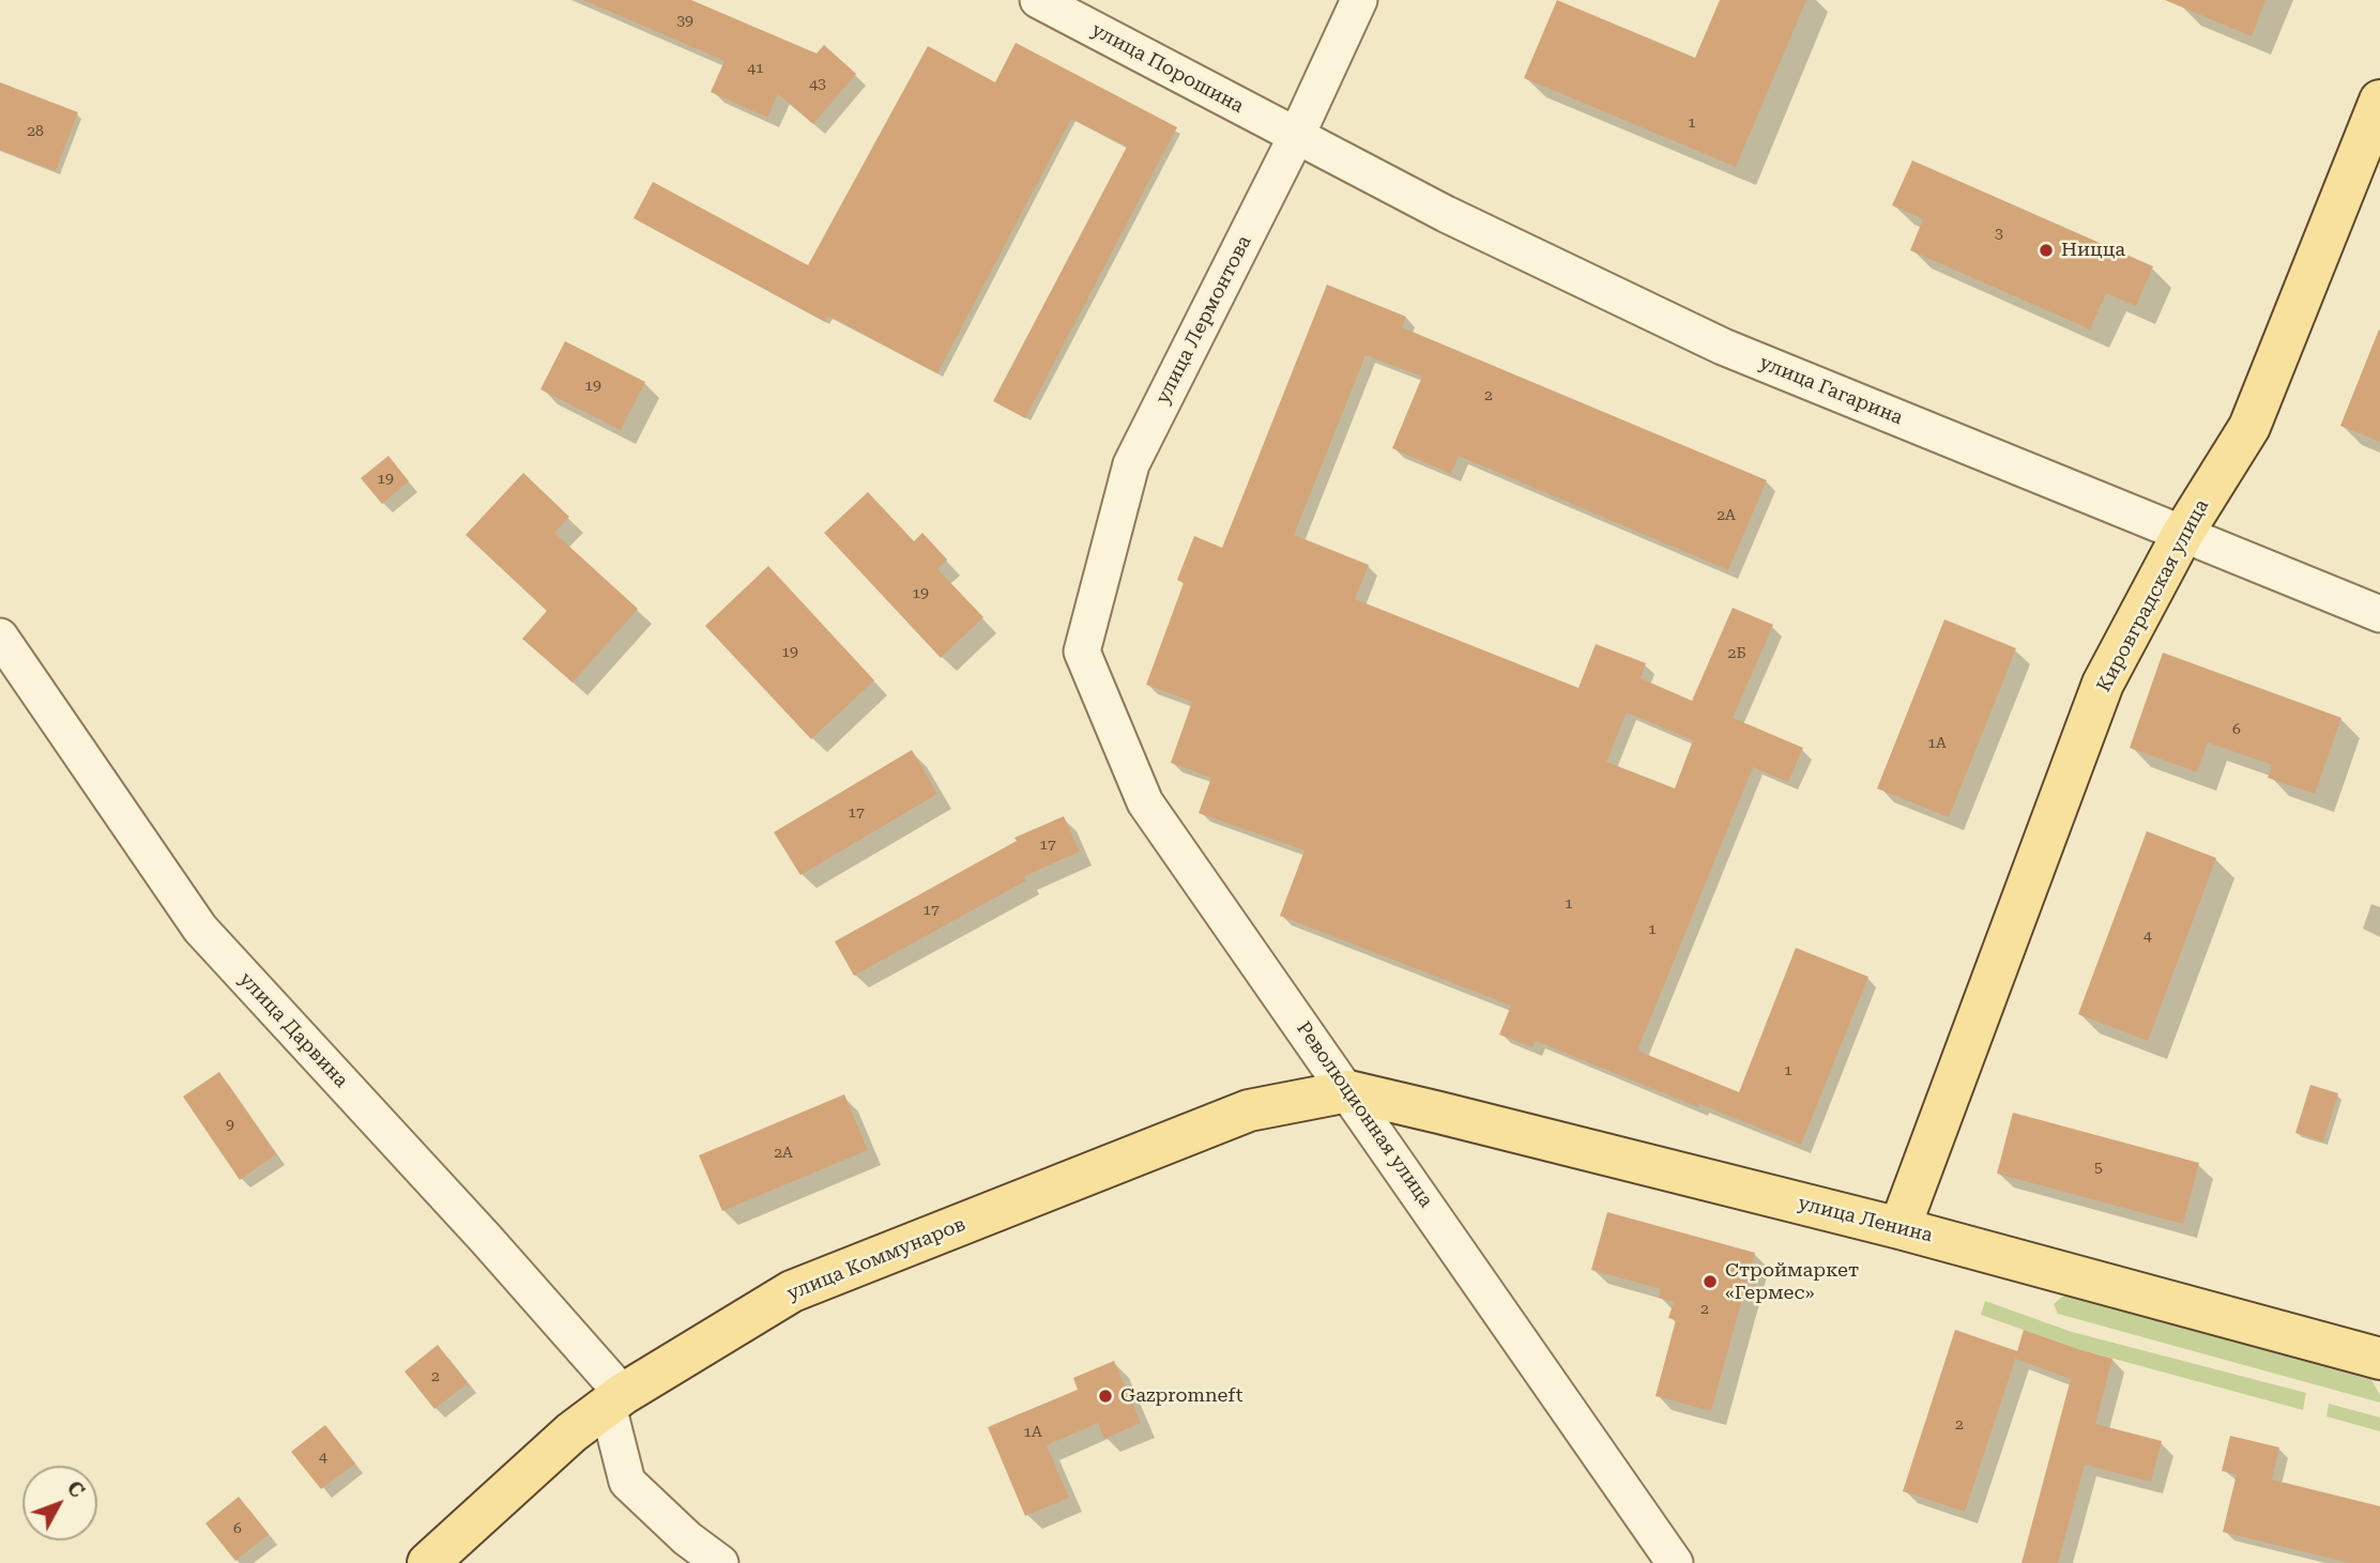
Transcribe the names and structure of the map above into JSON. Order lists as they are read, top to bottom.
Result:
{
  "streets": {
    "main road": ["Кировградская улица", "улица Ленина", "улица Коммунаров"],
    "street": [
      "улица Порошина",
      "улица Лермонтова",
      "улица Гагарина",
      "улица Дарвина",
      "Революционная улица"
    ]
  },
  "crossings": [
    ["улица Порошина", "улица Лермонтова"],
    ["улица Порошина", "улица Гагарина"],
    ["улица Лермонтова", "улица Гагарина"],
    ["улица Лермонтова", "Революционная улица"],
    ["улица Гагарина", "Кировградская улица"],
    ["Кировградская улица", "улица Ленина"],
    ["улица Дарвина", "улица Коммунаров"],
    ["Революционная улица", "улица Ленина"],
    ["Революционная улица", "улица Коммунаров"],
    ["улица Ленина", "улица Коммунаров"]
  ],
  "places": ["Ницца", "Строймаркет «Гермес»", "Gazpromneft"],
  "house_numbers": [
    "39",
    "41",
    "43",
    "1",
    "28",
    "3",
    "19",
    "2",
    "19",
    "2А",
    "19",
    "19",
    "2Б",
    "6",
    "1А",
    "17",
    "17",
    "1",
    "17",
    "1",
    "4",
    "1",
    "9",
    "2А",
    "5",
    "2",
    "2",
    "2",
    "1А",
    "4",
    "6"
  ],
  "north": "top right"
}
